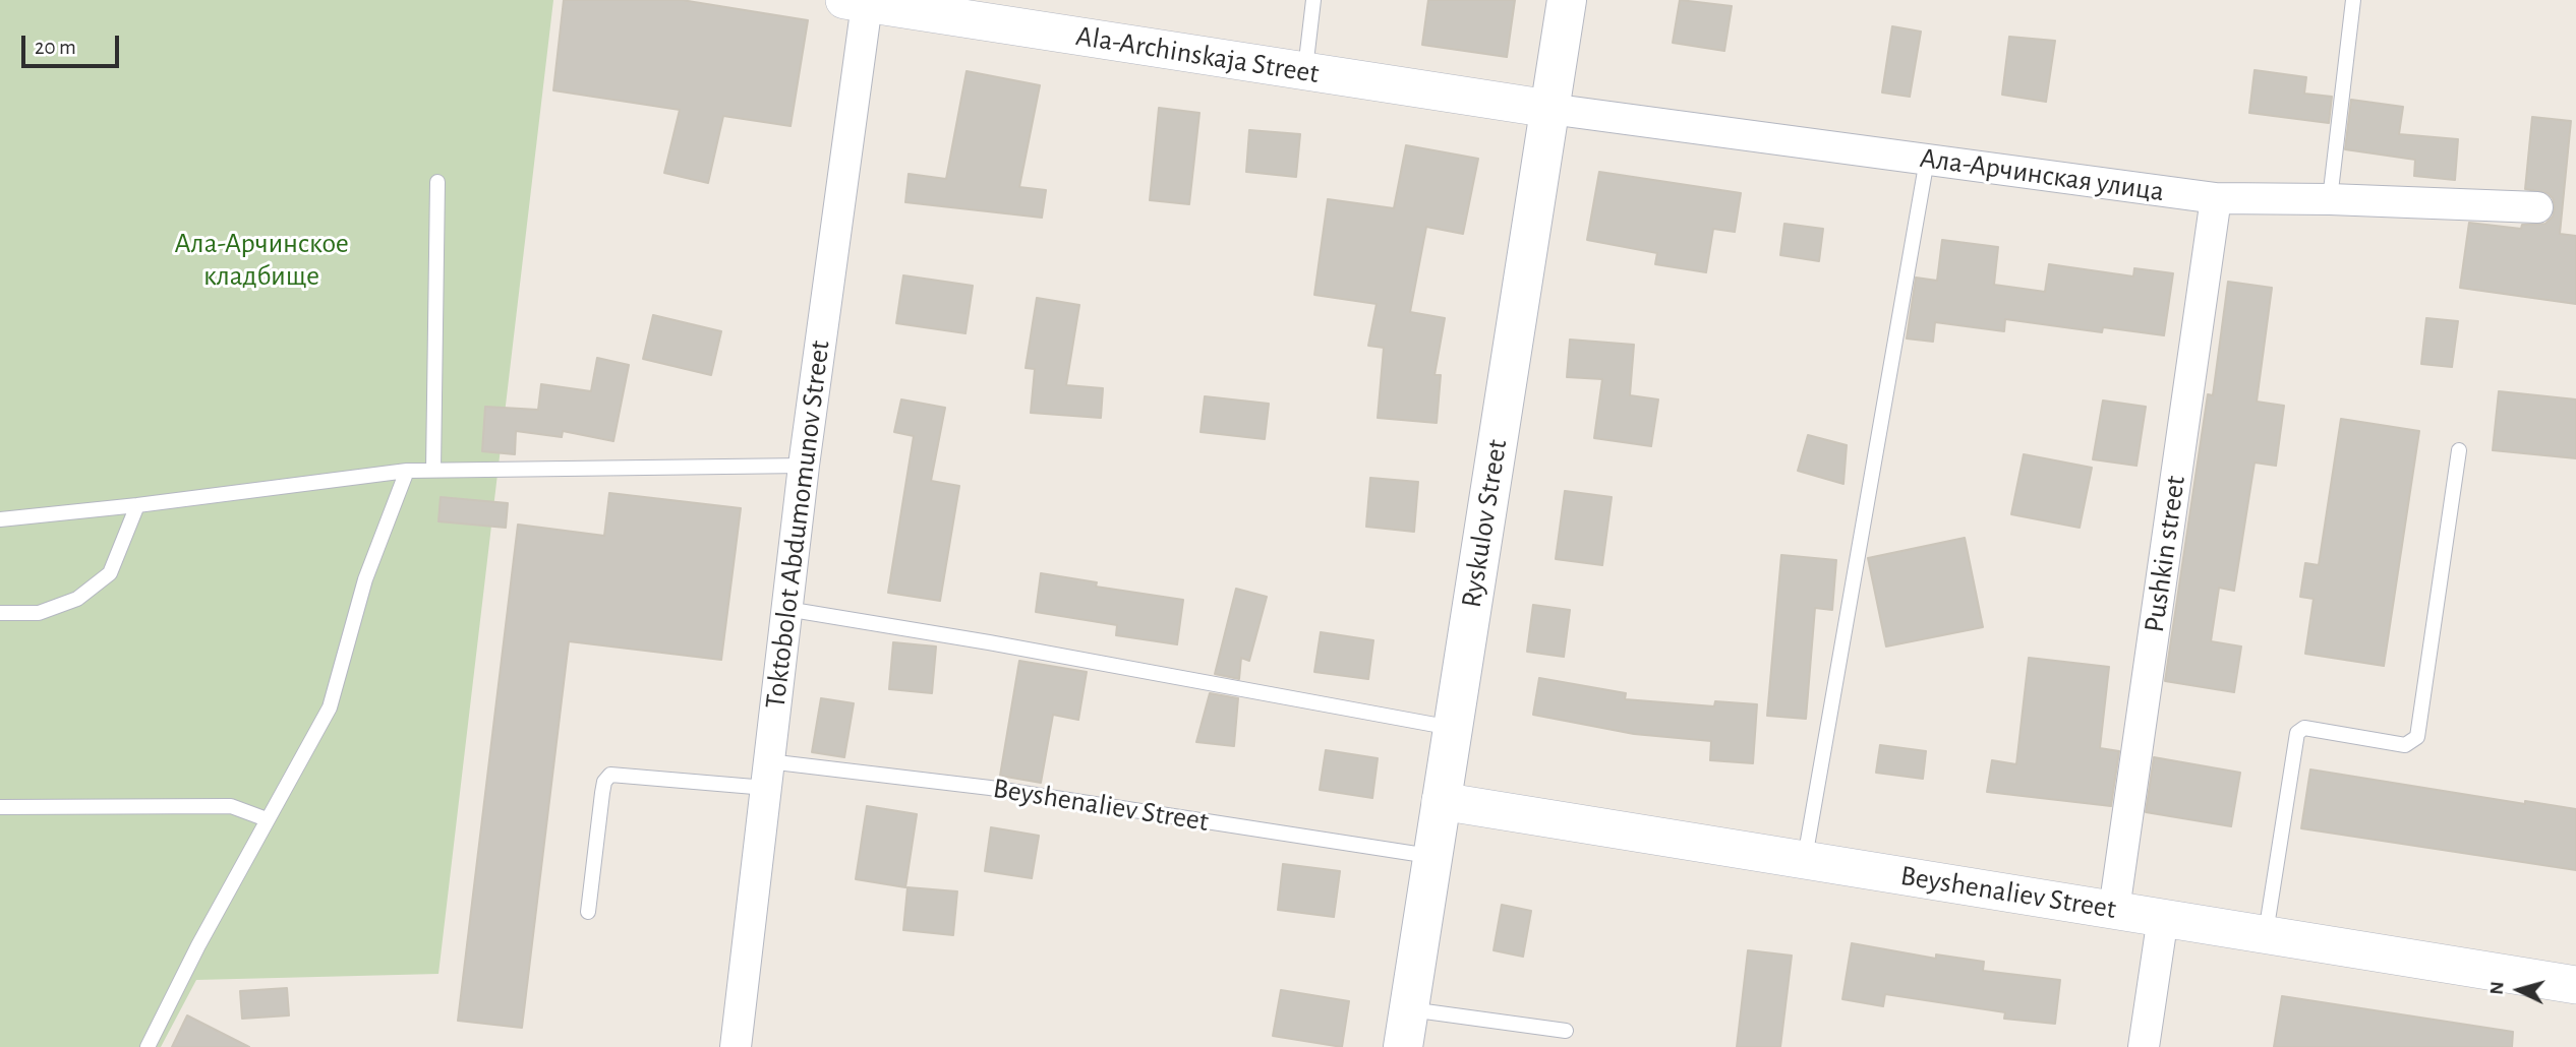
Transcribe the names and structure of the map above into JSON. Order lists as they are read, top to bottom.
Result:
{
  "streets": {
    "main road": ["Ryskulov Street"],
    "street": [
      "Ala-Archinskaja Street",
      "Ала-Арчинская улица",
      "Toktobolot Abdumomunov Street",
      "Pushkin street",
      "Beyshenaliev Street"
    ]
  },
  "crossings": [
    ["Ala-Archinskaja Street", "Ала-Арчинская улица"],
    ["Ala-Archinskaja Street", "Ryskulov Street"],
    ["Ala-Archinskaja Street", "Toktobolot Abdumomunov Street"],
    ["Ала-Арчинская улица", "Ryskulov Street"],
    ["Ала-Арчинская улица", "Pushkin street"],
    ["Ryskulov Street", "Beyshenaliev Street"],
    ["Toktobolot Abdumomunov Street", "Beyshenaliev Street"],
    ["Pushkin street", "Beyshenaliev Street"]
  ],
  "parks": ["Ала-Арчинское кладбище"],
  "scale_bar": "20 m",
  "north": "left"
}
